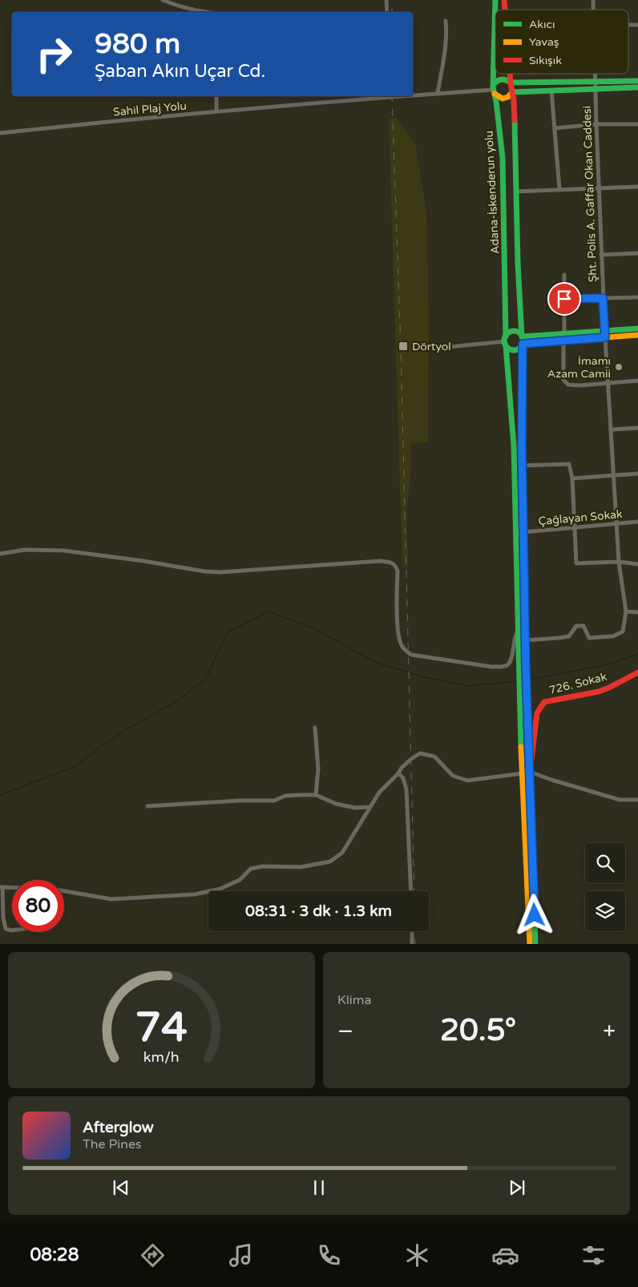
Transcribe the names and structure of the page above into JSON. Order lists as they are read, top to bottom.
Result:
{
  "streets": {
    "main road": ["Adana-İskenderun yolu", "726. Sokak"],
    "street": ["Sahil Plaj Yolu", "Şht. Polis A. Gaffar Okan Caddesi", "Çağlayan Sokak"]
  },
  "crossings": [
    ["Sahil Plaj Yolu", "Adana-İskenderun yolu"],
    ["Şht. Polis A. Gaffar Okan Caddesi", "Çağlayan Sokak"]
  ],
  "places": {
    "transit": ["Dörtyol"],
    "other": ["İmamı Azam Camii"]
  },
  "legend": ["Akıcı", "Yavaş", "Sıkışık"],
  "page": {
    "turn": ["980 m", "Şaban Akın Uçar Cd."],
    "limit": "80",
    "trip": "08:31 · 3 dk · 1.3 km",
    "tile": "Klima",
    "heat": ["−", "20.5°", "+"],
    "song": ["Afterglow", "The Pines"],
    "tabs": "08:28",
    "gauge": ["74", "km/h"]
  }
}
